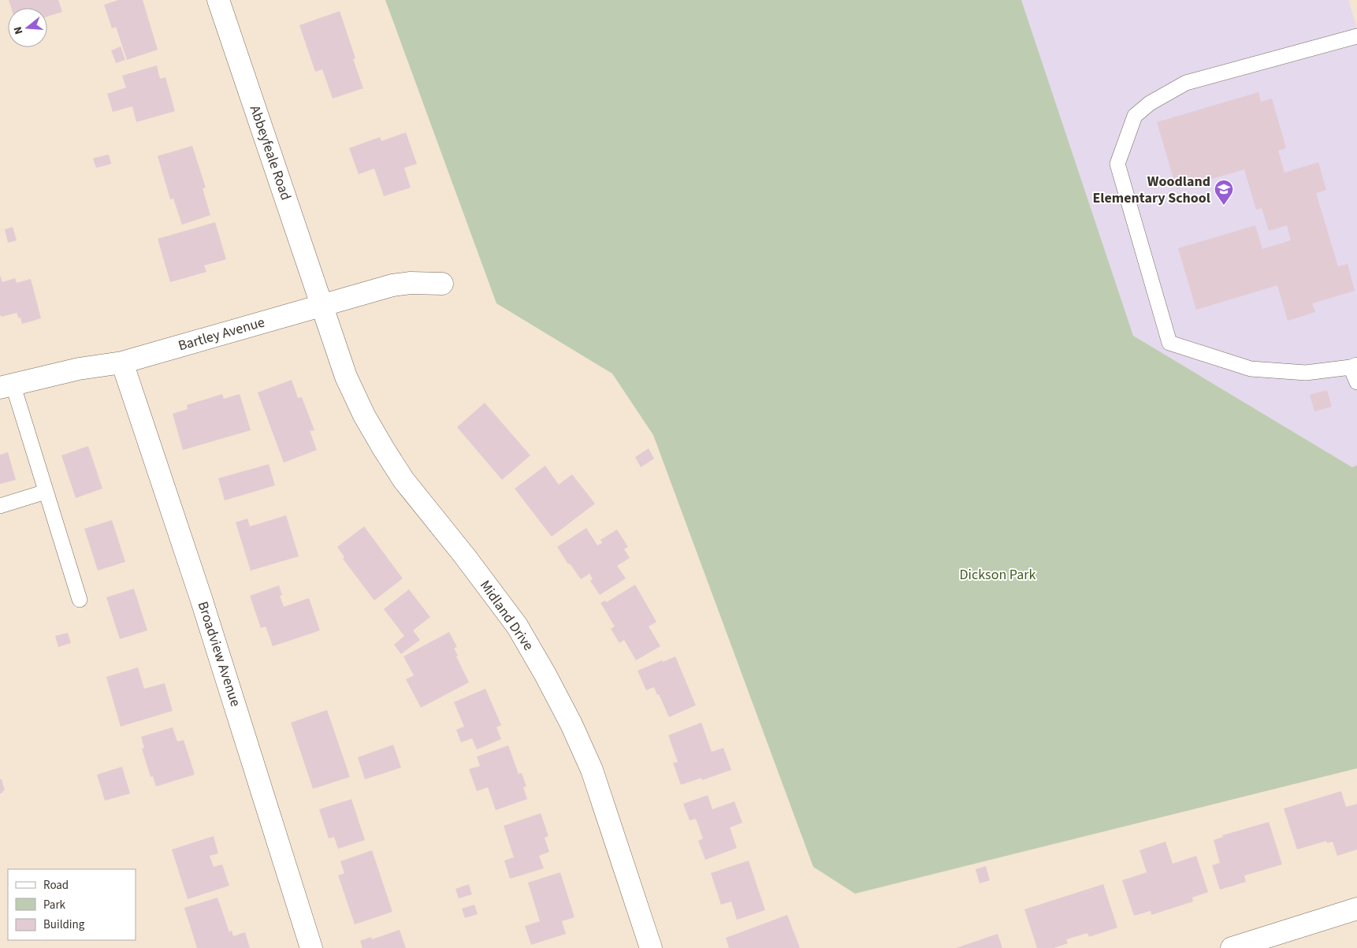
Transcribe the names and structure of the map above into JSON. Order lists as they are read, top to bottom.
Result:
{
  "streets": {
    "street": [
      "Abbeyfeale Road",
      "Bartley Avenue",
      "Midland Drive",
      "Broadview Avenue"
    ]
  },
  "crossings": [
    ["Abbeyfeale Road", "Bartley Avenue"],
    ["Abbeyfeale Road", "Midland Drive"],
    ["Bartley Avenue", "Midland Drive"],
    ["Bartley Avenue", "Broadview Avenue"]
  ],
  "parks": ["Dickson Park"],
  "places": {
    "school or university": ["Woodland Elementary School"]
  },
  "legend": ["Road", "Park", "Building"],
  "north": "left"
}
